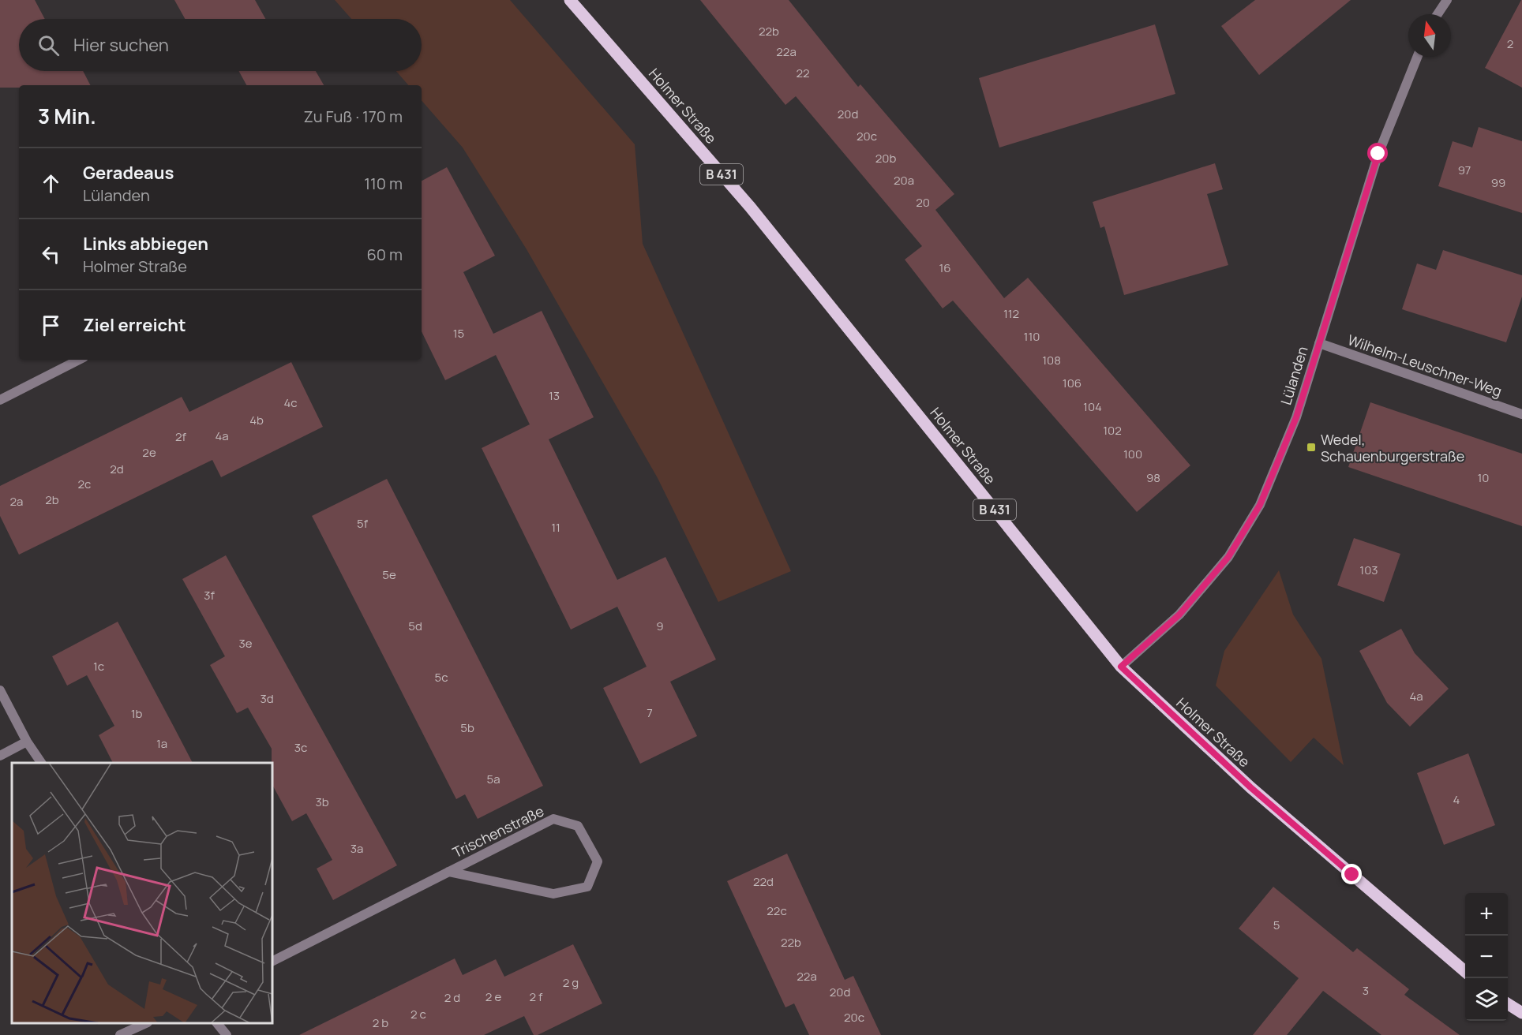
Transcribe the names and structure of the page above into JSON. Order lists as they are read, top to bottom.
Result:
{
  "streets": {
    "main road": ["Holmer Straße", "B 431"],
    "street": ["Wilhelm-Leuschner-Weg", "Lülanden", "Trischenstraße"]
  },
  "crossings": [
    ["Holmer Straße", "Lülanden"],
    ["Wilhelm-Leuschner-Weg", "Lülanden"]
  ],
  "places": {
    "transit": ["Wedel, Schauenburgerstraße"]
  },
  "house_numbers": [
    "22b",
    "2",
    "22a",
    "22",
    "20d",
    "20c",
    "20b",
    "97",
    "20a",
    "99",
    "20",
    "16",
    "112",
    "15",
    "110",
    "108",
    "106",
    "13",
    "4c",
    "104",
    "4b",
    "102",
    "4a",
    "2f",
    "2e",
    "100",
    "2d",
    "98",
    "10",
    "2c",
    "2b",
    "2a",
    "5f",
    "11",
    "103",
    "5e",
    "3f",
    "5d",
    "9",
    "3e",
    "1c",
    "5c",
    "4a",
    "3d",
    "7",
    "1b",
    "5b",
    "1a",
    "3c",
    "5a",
    "4",
    "3b",
    "3a",
    "22d",
    "22c",
    "5",
    "22b",
    "22a",
    "2 g",
    "3",
    "20d",
    "2 e",
    "2 f",
    "2 d",
    "2 c",
    "20c",
    "2 b"
  ],
  "north": "top",
  "page": {
    "search": "Hier suchen",
    "heading": ["3 Min.", "Zu Fuß · 170 m"],
    "list": [
      ["Geradeaus", "Lülanden", "110 m"],
      ["Links abbiegen", "Holmer Straße", "60 m"],
      "Ziel erreicht"
    ],
    "map_buttons": ["+", "−"]
  }
}
